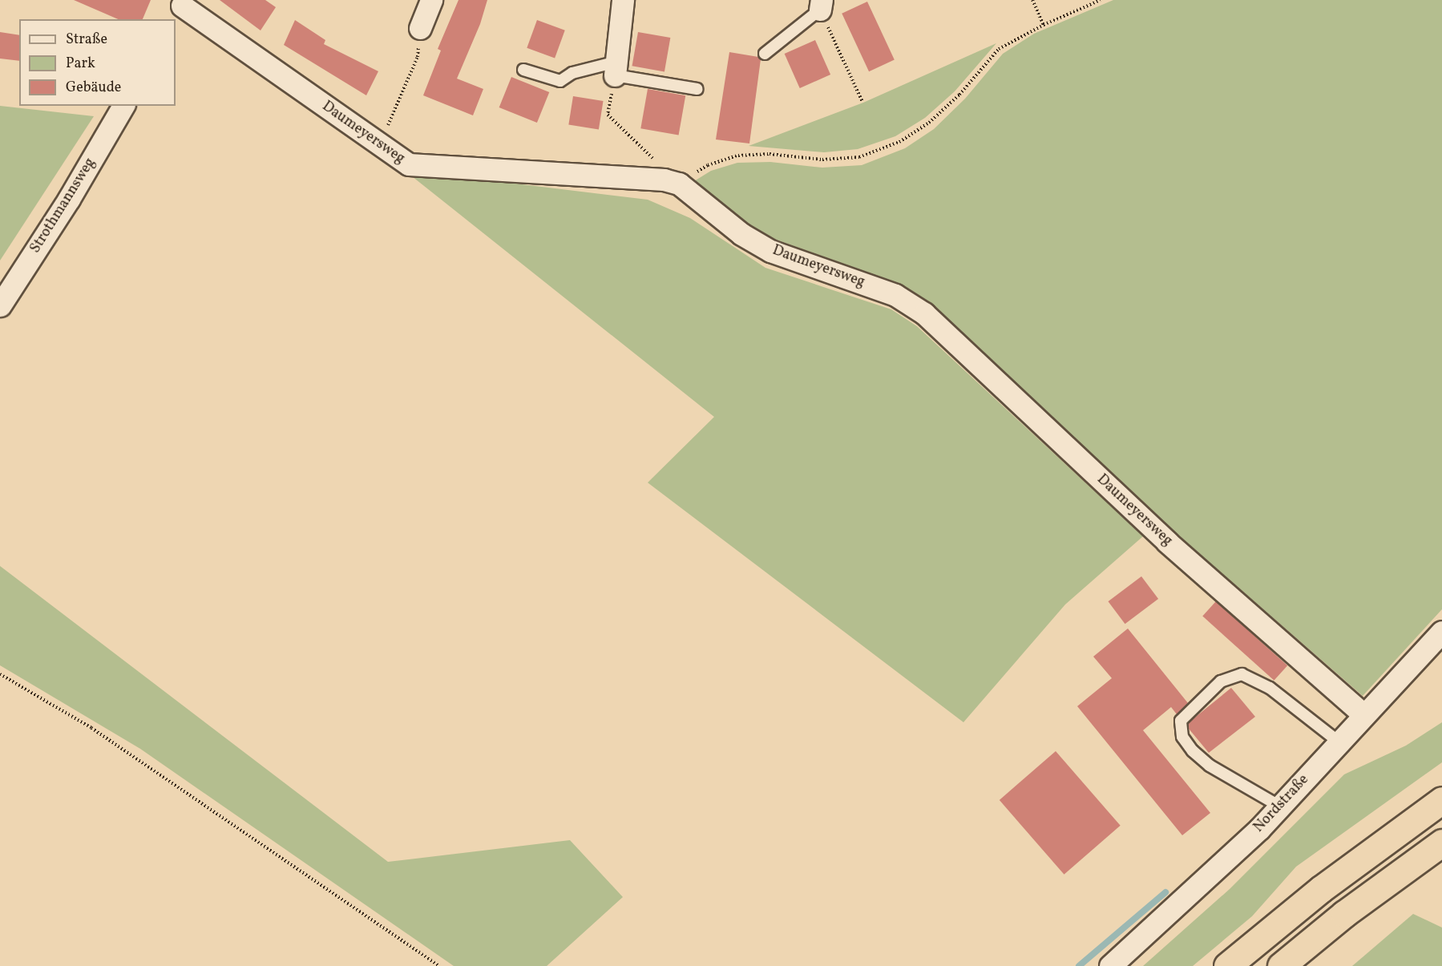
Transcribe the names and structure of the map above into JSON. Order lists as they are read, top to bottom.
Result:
{
  "streets": {
    "street": ["Daumeyersweg", "Strothmannsweg", "Nordstraße"]
  },
  "crossings": [
    ["Daumeyersweg", "Nordstraße"]
  ],
  "legend": ["Straße", "Park", "Gebäude"]
}
